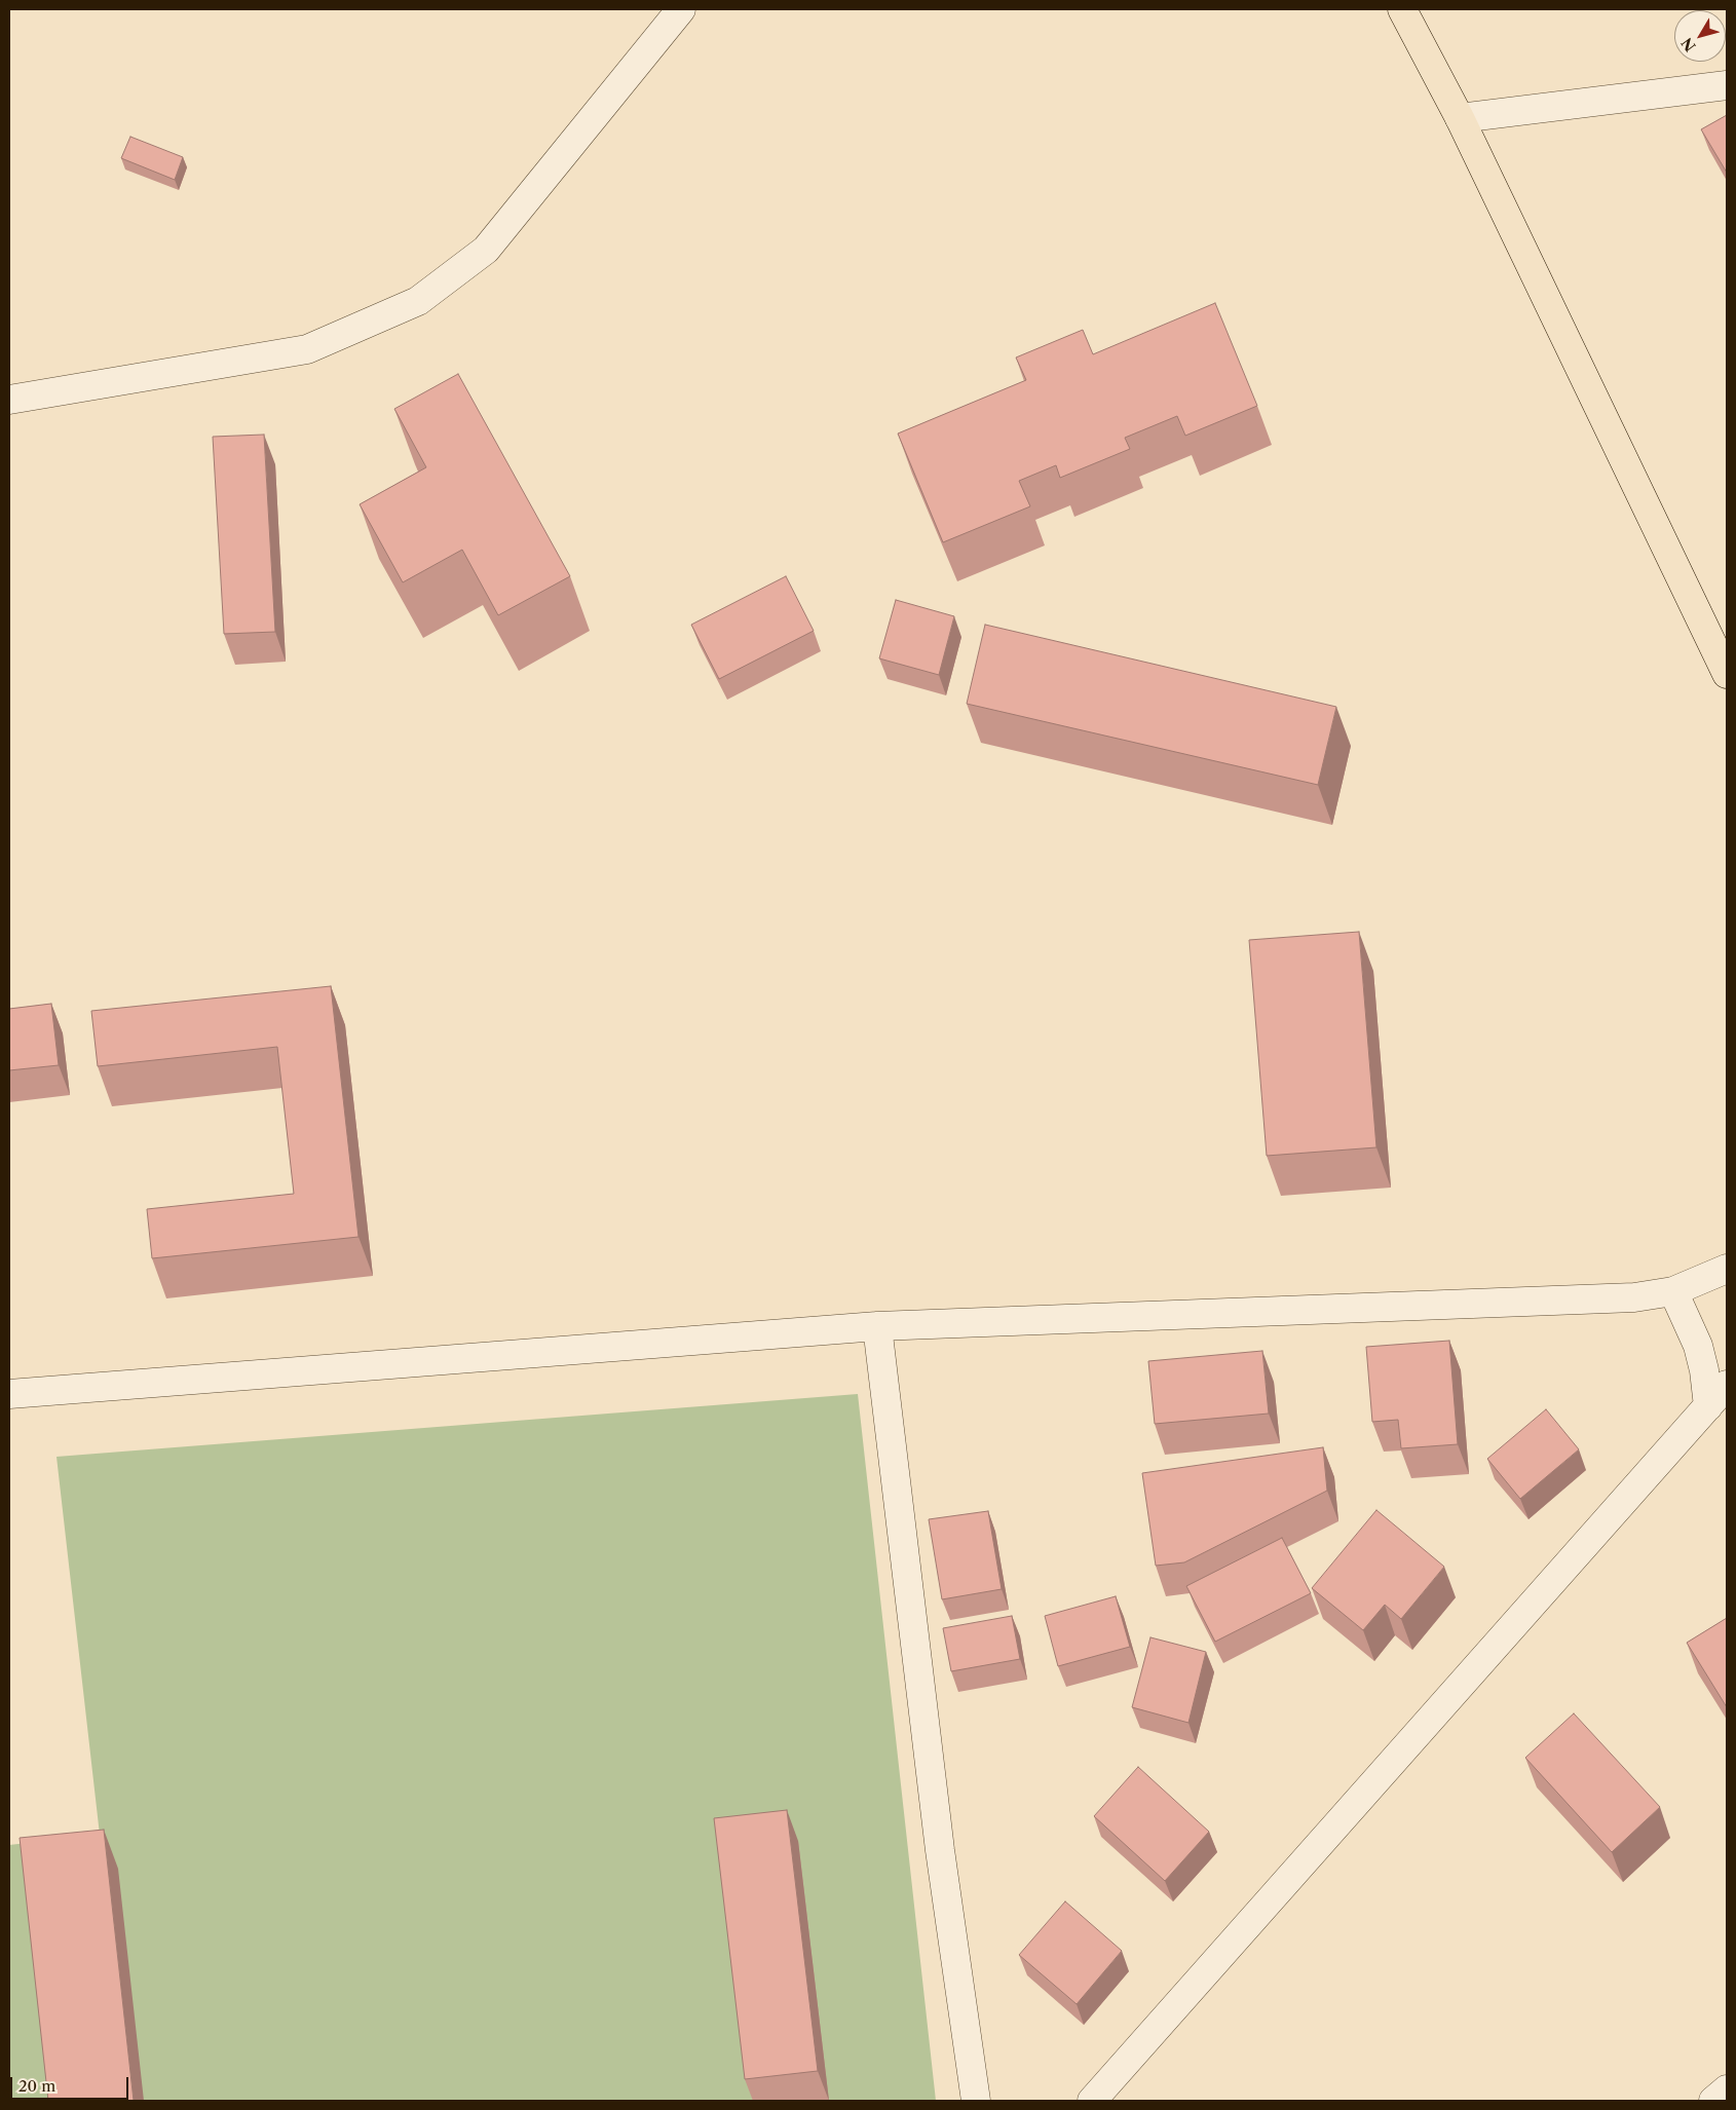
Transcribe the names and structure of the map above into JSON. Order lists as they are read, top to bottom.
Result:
{
  "scale_bar": "20 m",
  "north": "bottom left"
}
